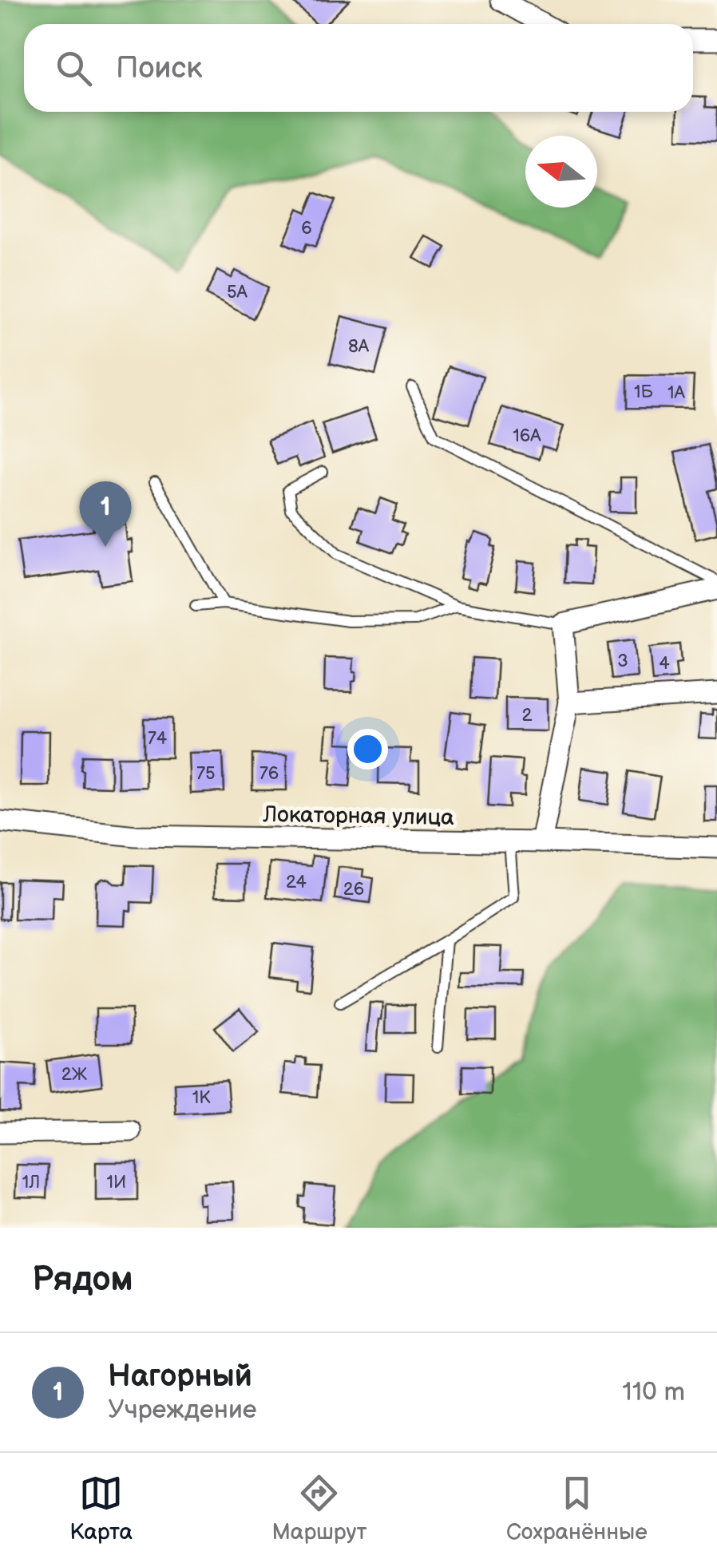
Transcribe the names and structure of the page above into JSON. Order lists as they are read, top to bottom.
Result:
{
  "streets": {
    "street": ["Локаторная улица"]
  },
  "house_numbers": [
    "6",
    "5А",
    "8А",
    "1Б",
    "1А",
    "16А",
    "3",
    "4",
    "2",
    "74",
    "75",
    "76",
    "24",
    "26",
    "2Ж",
    "1К",
    "1Л",
    "1И"
  ],
  "north": "left",
  "page": {
    "search": "Поиск",
    "pins": "1",
    "heading": "Рядом",
    "list": [
      {
        "mark": "1",
        "name": "Нагорный",
        "note": "Учреждение",
        "value": "110 m"
      }
    ],
    "nav": ["Карта", "Маршрут", "Сохранённые"]
  }
}
